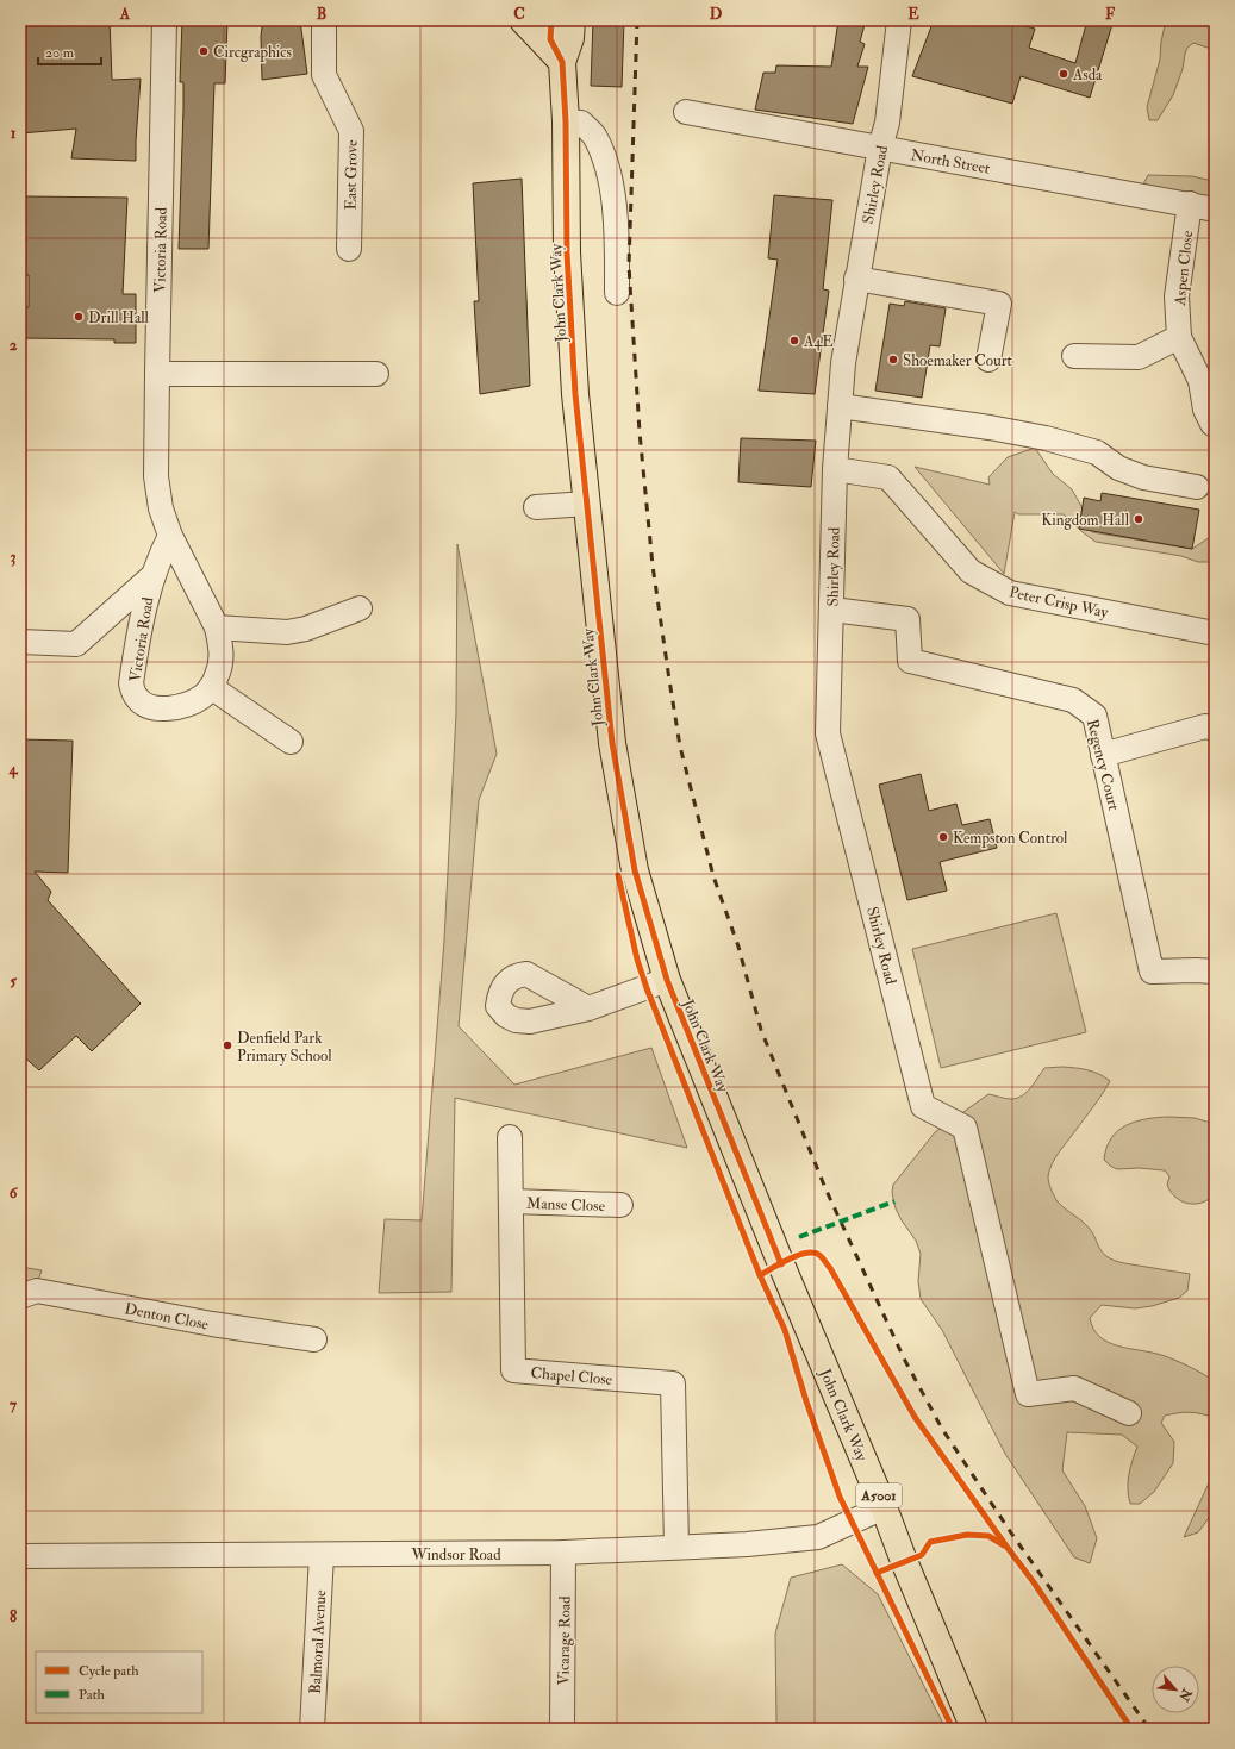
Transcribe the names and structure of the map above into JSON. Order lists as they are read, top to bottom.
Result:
{
  "streets": {
    "main road": ["John Clark Way", "A5001"],
    "street": [
      "North Street",
      "East Grove",
      "Shirley Road",
      "Victoria Road",
      "Aspen Close",
      "Peter Crisp Way",
      "Regency Court",
      "Manse Close",
      "Denton Close",
      "Chapel Close",
      "Windsor Road",
      "Vicarage Road",
      "Balmoral Avenue"
    ]
  },
  "crossings": [
    ["North Street", "Shirley Road"],
    ["North Street", "Aspen Close"],
    ["Shirley Road", "Peter Crisp Way"],
    ["Shirley Road", "Regency Court"],
    ["John Clark Way", "A5001"],
    ["John Clark Way", "Windsor Road"],
    ["Manse Close", "Chapel Close"],
    ["Chapel Close", "Windsor Road"],
    ["Windsor Road", "Vicarage Road"],
    ["Windsor Road", "Balmoral Avenue"]
  ],
  "places": [
    "Circgraphics",
    "Asda",
    "Drill Hall",
    "A4E",
    "Shoemaker Court",
    "Kingdom Hall",
    "Kempston Control",
    "Denfield Park Primary School"
  ],
  "legend": ["Cycle path", "Path"],
  "scale_bar": "20 m",
  "north": "bottom right",
  "grid": {
    "columns": [
      "A",
      "B",
      "C",
      "D",
      "E",
      "F"
    ],
    "rows": [
      "1",
      "2",
      "3",
      "4",
      "5",
      "6",
      "7",
      "8"
    ]
  }
}
